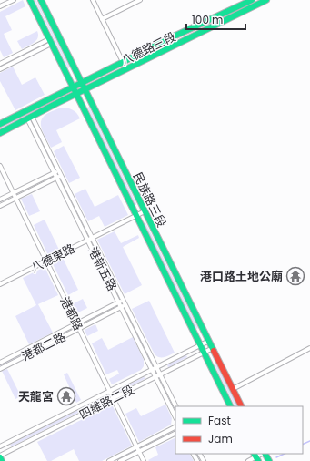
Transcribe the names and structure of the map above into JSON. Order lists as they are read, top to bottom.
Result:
{
  "streets": {
    "street": [
      "八德路三段",
      "民族路三段",
      "八德東路",
      "港新五路",
      "港都路",
      "港都二路",
      "四維路二段"
    ]
  },
  "crossings": [
    ["八德路三段", "民族路三段"],
    ["八德路三段", "港新五路"],
    ["民族路三段", "八德東路"],
    ["民族路三段", "四維路二段"],
    ["八德東路", "港新五路"],
    ["八德東路", "港都路"],
    ["港新五路", "港都二路"],
    ["港新五路", "四維路二段"],
    ["港都路", "港都二路"],
    ["港都路", "四維路二段"]
  ],
  "places": {
    "temple": ["港口路土地公廟", "天龍宮"]
  },
  "legend": ["Fast", "Jam"],
  "scale_bar": "100 m"
}
